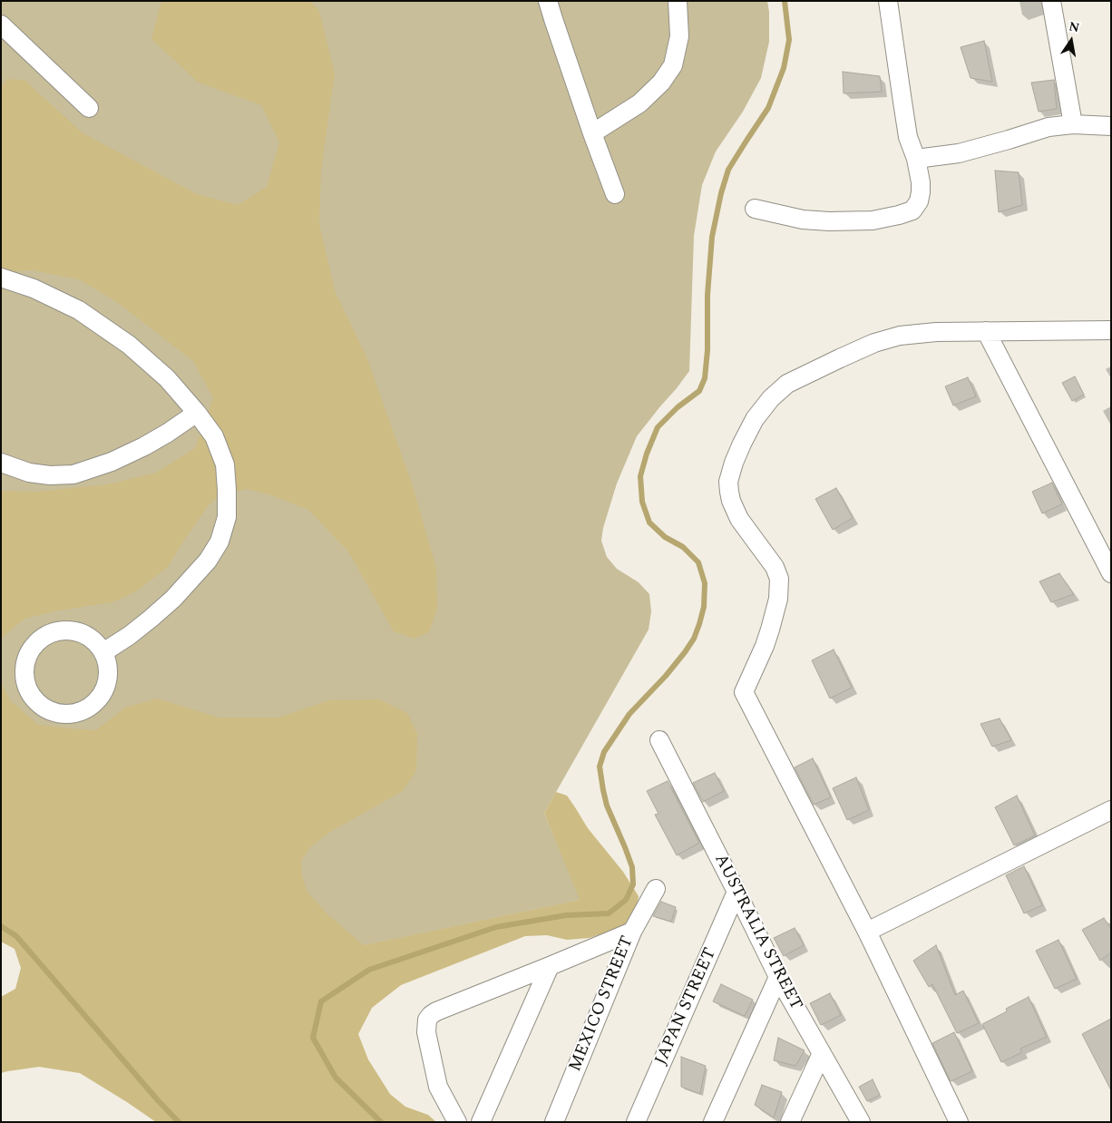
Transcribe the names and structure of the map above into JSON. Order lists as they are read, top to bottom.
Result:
{
  "streets": {
    "street": ["AUSTRALIA STREET", "MEXICO STREET", "JAPAN STREET"]
  },
  "crossings": [
    ["AUSTRALIA STREET", "JAPAN STREET"]
  ],
  "north": "top"
}
